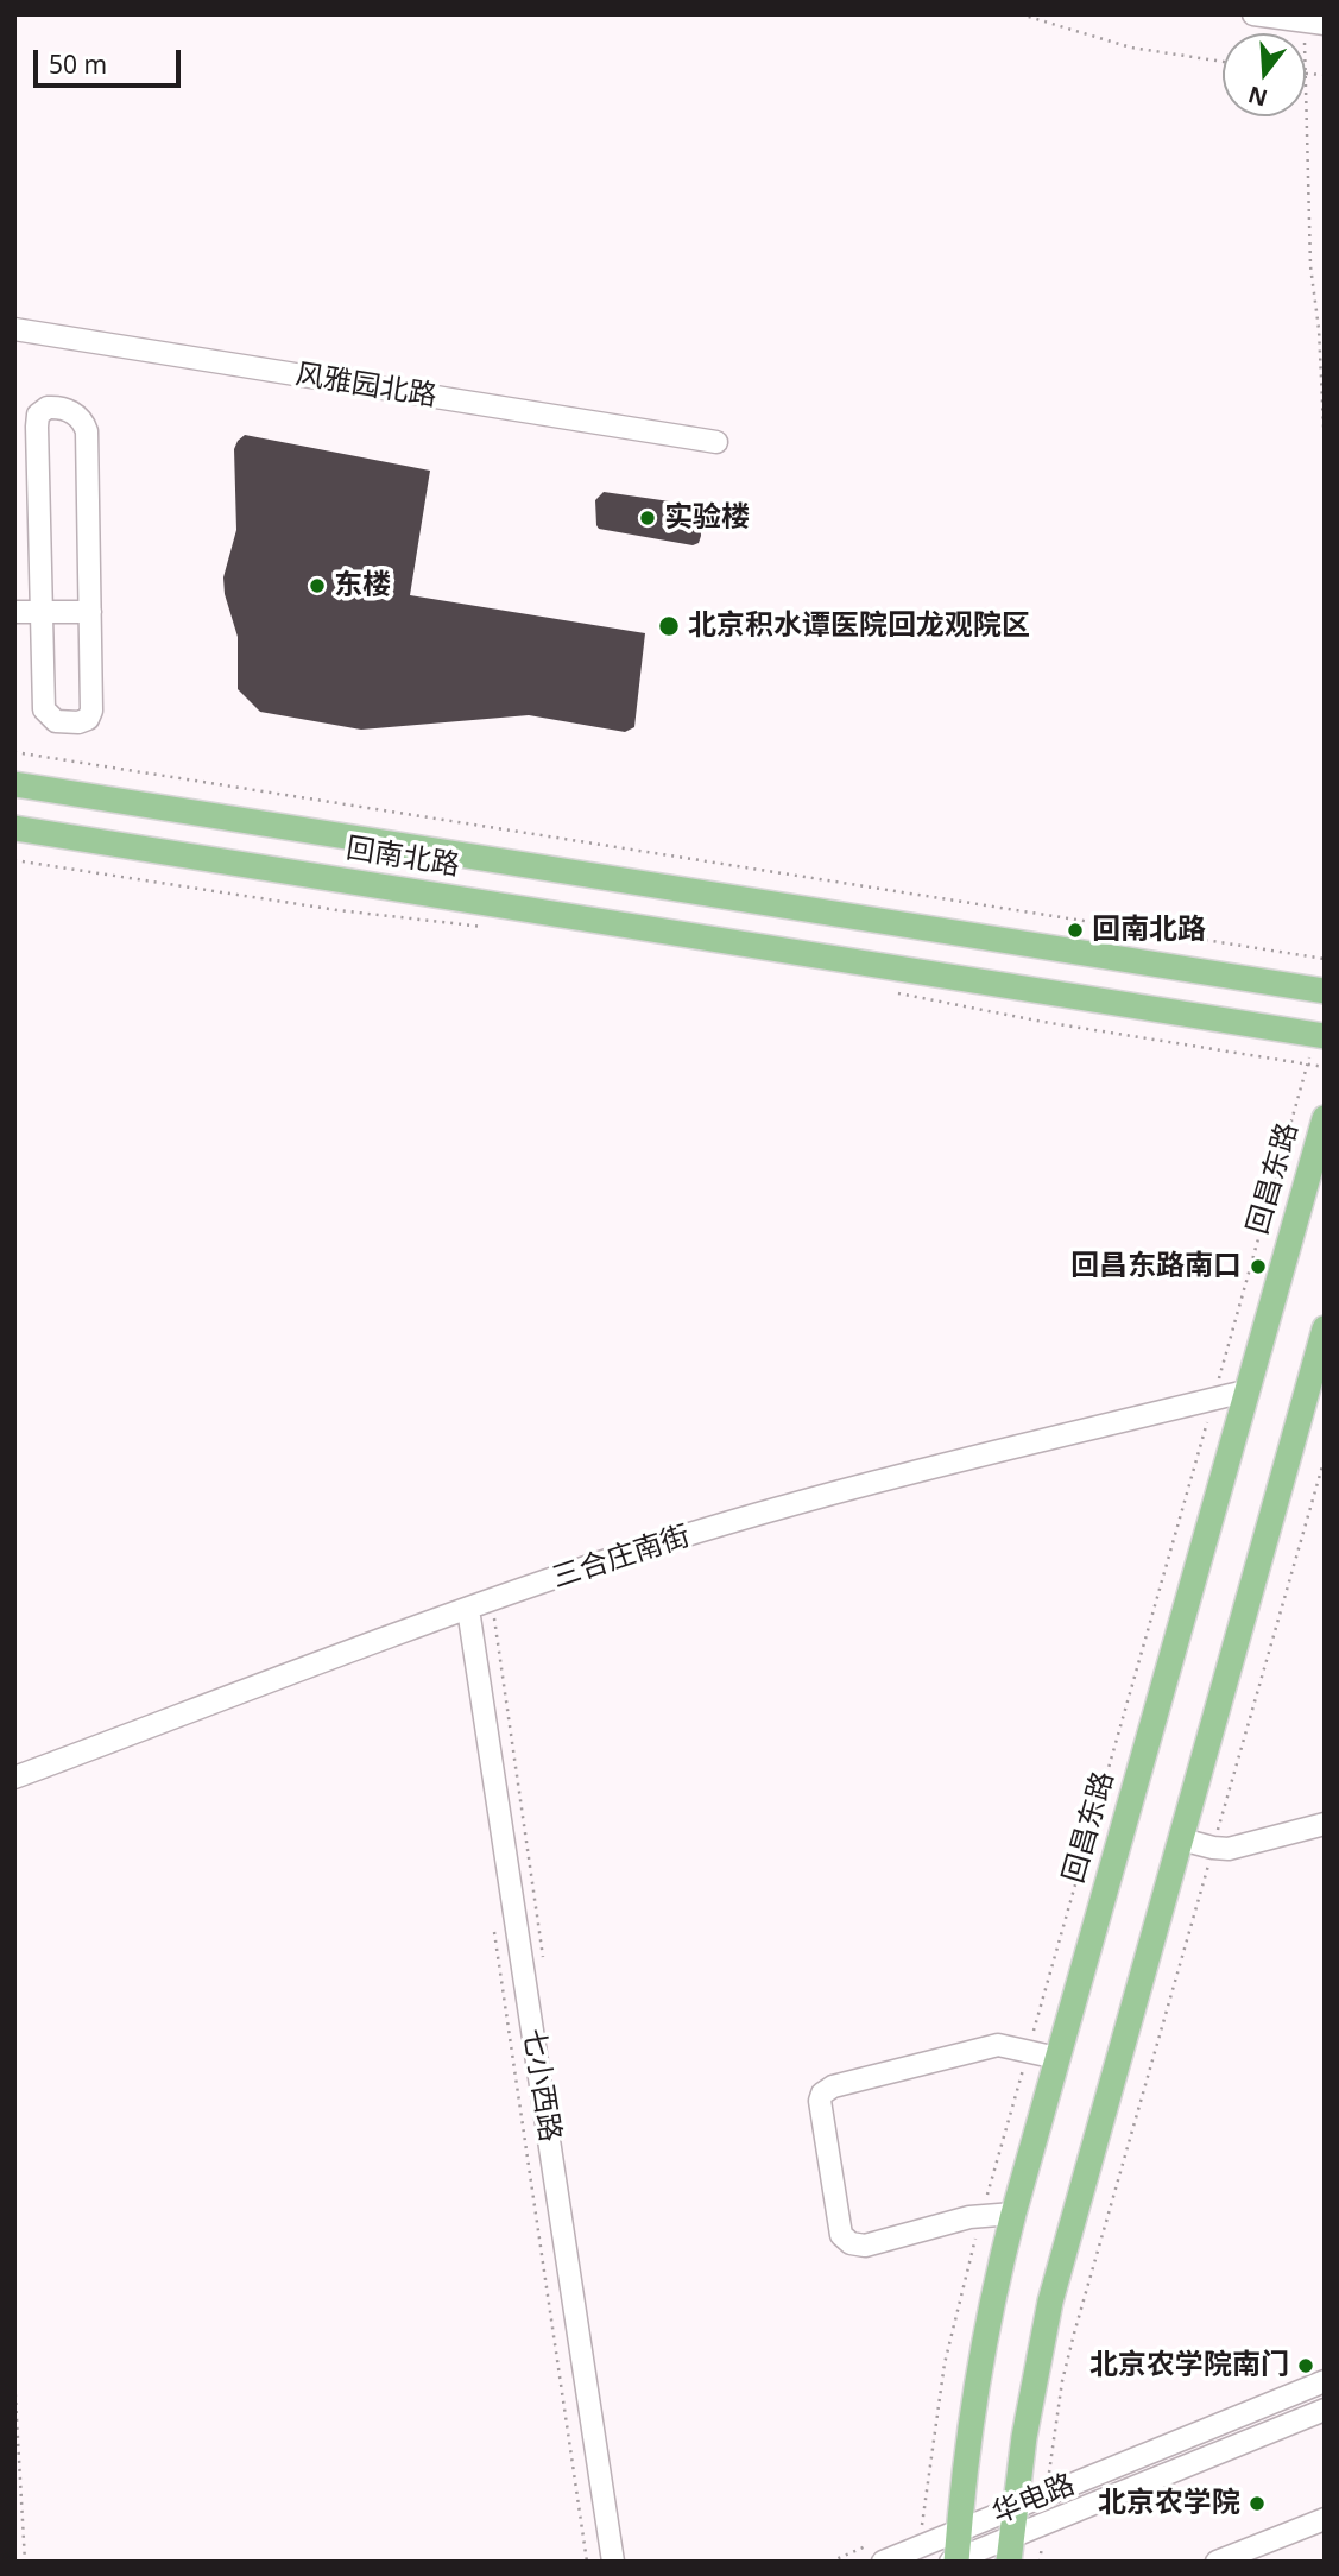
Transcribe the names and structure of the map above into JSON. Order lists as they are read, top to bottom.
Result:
{
  "streets": {
    "main road": ["回南北路", "回昌东路"],
    "street": [
      "风雅园北路",
      "三合庄南街",
      "七小西路",
      "华电路"
    ]
  },
  "crossings": [
    ["回昌东路", "三合庄南街"],
    ["回昌东路", "华电路"],
    ["三合庄南街", "七小西路"]
  ],
  "places": [
    "实验楼",
    "东楼",
    "北京积水谭医院回龙观院区",
    "回南北路",
    "回昌东路南口",
    "北京农学院南门",
    "北京农学院"
  ],
  "scale_bar": "50 m",
  "north": "bottom"
}
